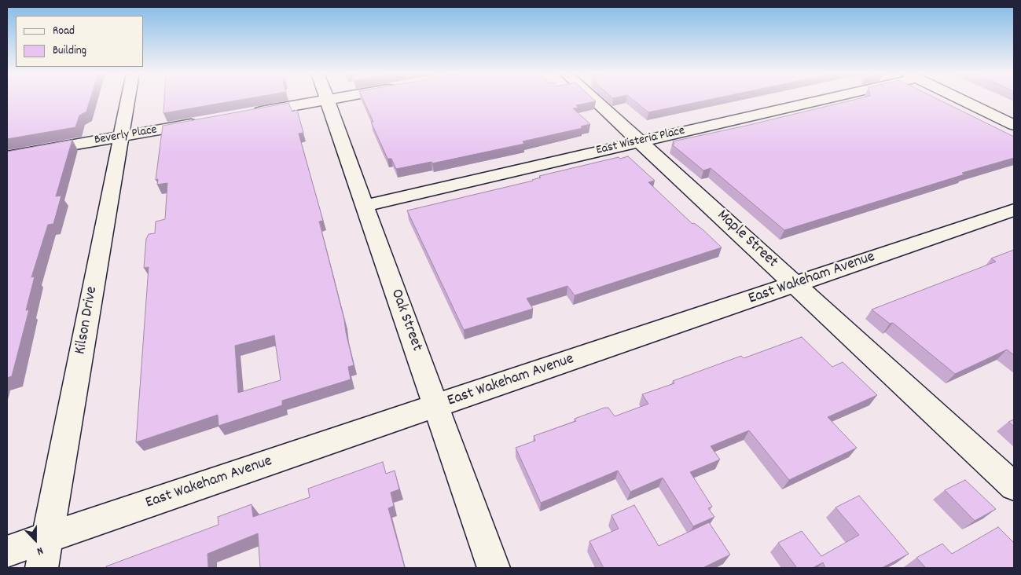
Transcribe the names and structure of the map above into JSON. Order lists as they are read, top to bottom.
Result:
{
  "streets": {
    "street": [
      "Beverly Place",
      "East Wisteria Place",
      "Maple Street",
      "East Wakeham Avenue",
      "Kilson Drive",
      "Oak Street"
    ]
  },
  "crossings": [
    ["Beverly Place", "Kilson Drive"],
    ["East Wisteria Place", "Maple Street"],
    ["East Wisteria Place", "Oak Street"],
    ["Maple Street", "East Wakeham Avenue"],
    ["East Wakeham Avenue", "Kilson Drive"],
    ["East Wakeham Avenue", "Oak Street"]
  ],
  "legend": ["Road", "Building"],
  "north": "bottom"
}
